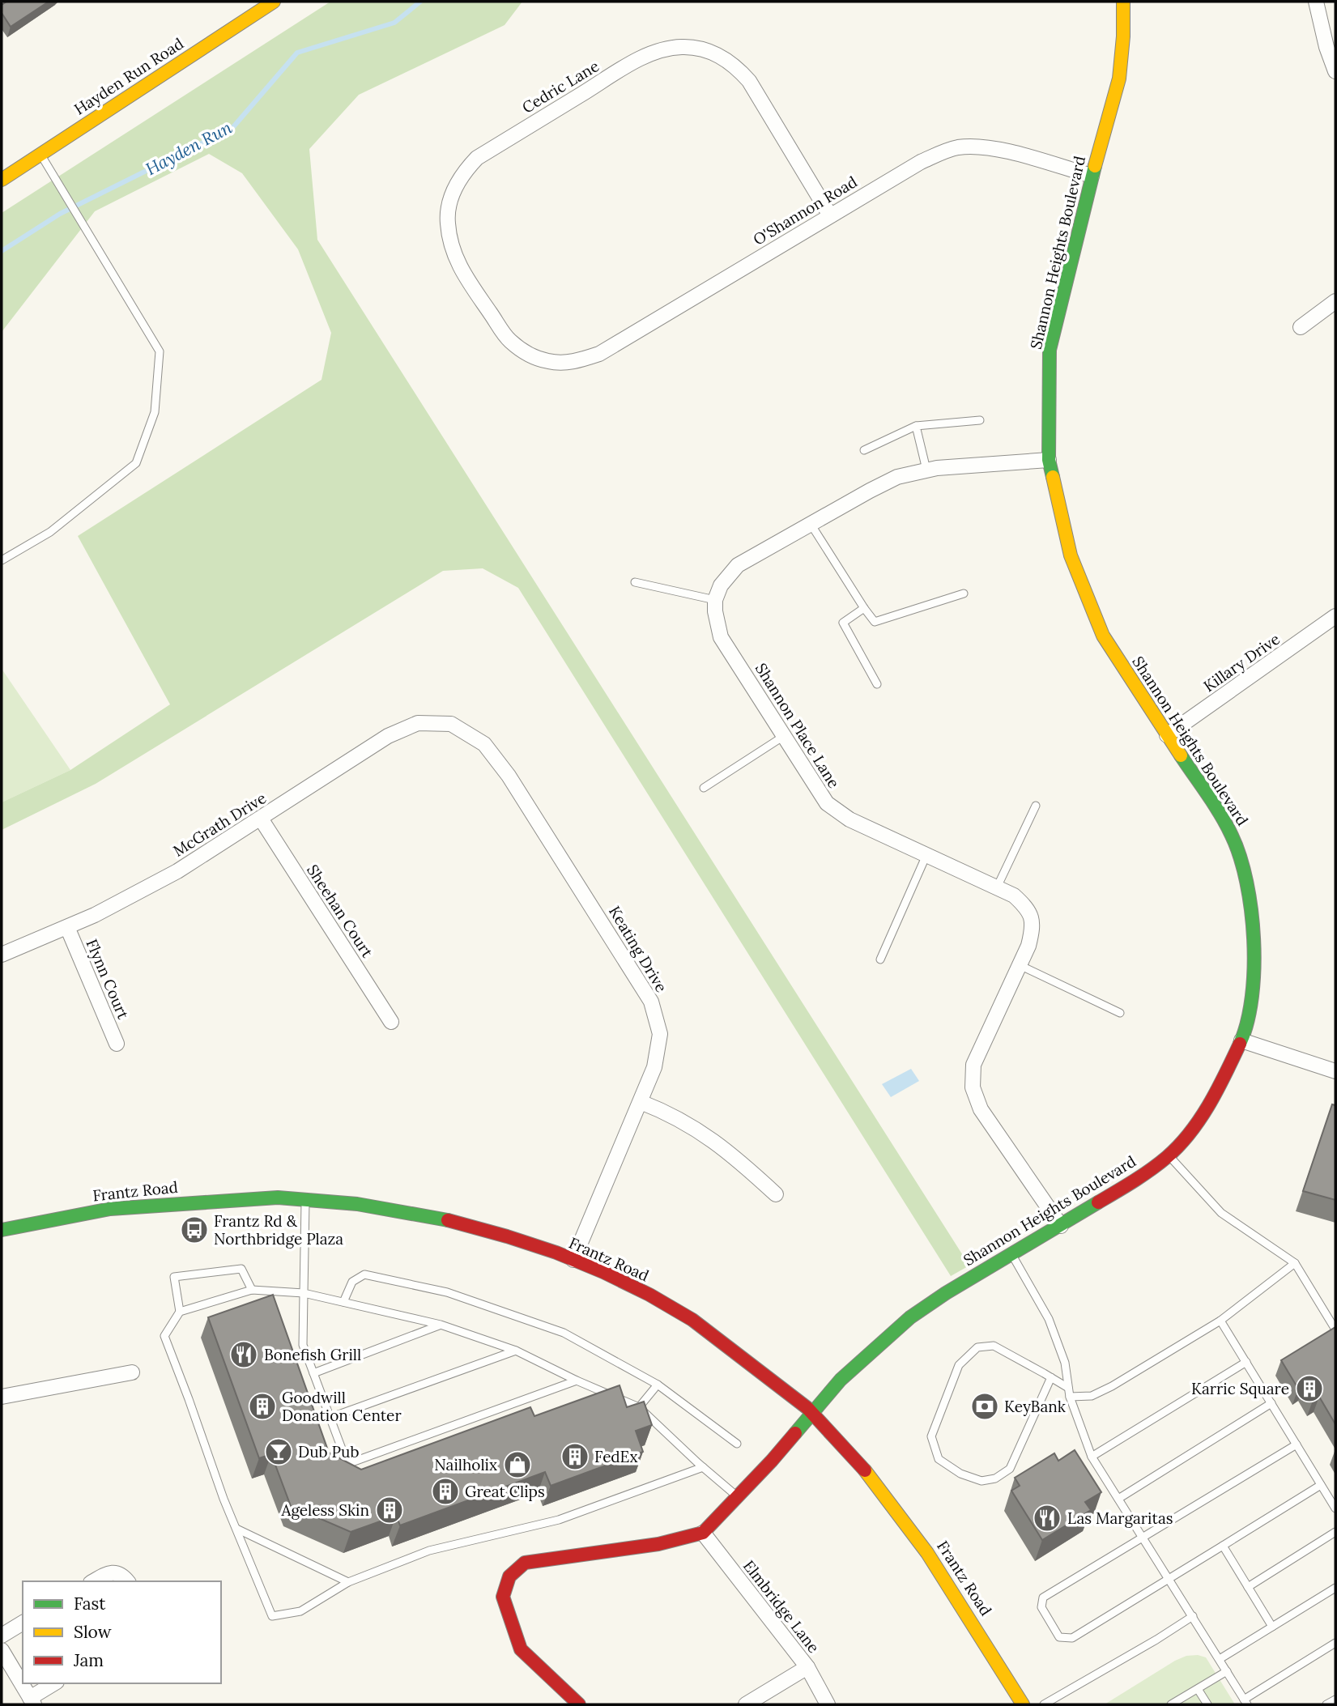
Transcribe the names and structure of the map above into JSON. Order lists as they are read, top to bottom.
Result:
{
  "streets": {
    "street": [
      "Hayden Run Road",
      "Cedric Lane",
      "O'Shannon Road",
      "Shannon Heights Boulevard",
      "Killary Drive",
      "Shannon Place Lane",
      "McGrath Drive",
      "Sheehan Court",
      "Keating Drive",
      "Flynn Court",
      "Frantz Road",
      "Elmbridge Lane"
    ]
  },
  "crossings": [
    ["Cedric Lane", "O'Shannon Road"],
    ["O'Shannon Road", "Shannon Heights Boulevard"],
    ["Shannon Heights Boulevard", "Killary Drive"],
    ["Shannon Heights Boulevard", "Shannon Place Lane"],
    ["Shannon Heights Boulevard", "Frantz Road"],
    ["McGrath Drive", "Sheehan Court"],
    ["McGrath Drive", "Keating Drive"],
    ["McGrath Drive", "Flynn Court"],
    ["Keating Drive", "Frantz Road"]
  ],
  "water": ["Hayden Run"],
  "places": {
    "bus stop": ["Frantz Rd & Northbridge Plaza"],
    "restaurant": ["Bonefish Grill", "Las Margaritas"],
    "building": [
      "Karric Square",
      "Goodwill Donation Center",
      "FedEx",
      "Great Clips",
      "Ageless Skin"
    ],
    "bank": ["KeyBank"],
    "bar": ["Dub Pub"],
    "shop": ["Nailholix"]
  },
  "legend": ["Fast", "Slow", "Jam"]
}
